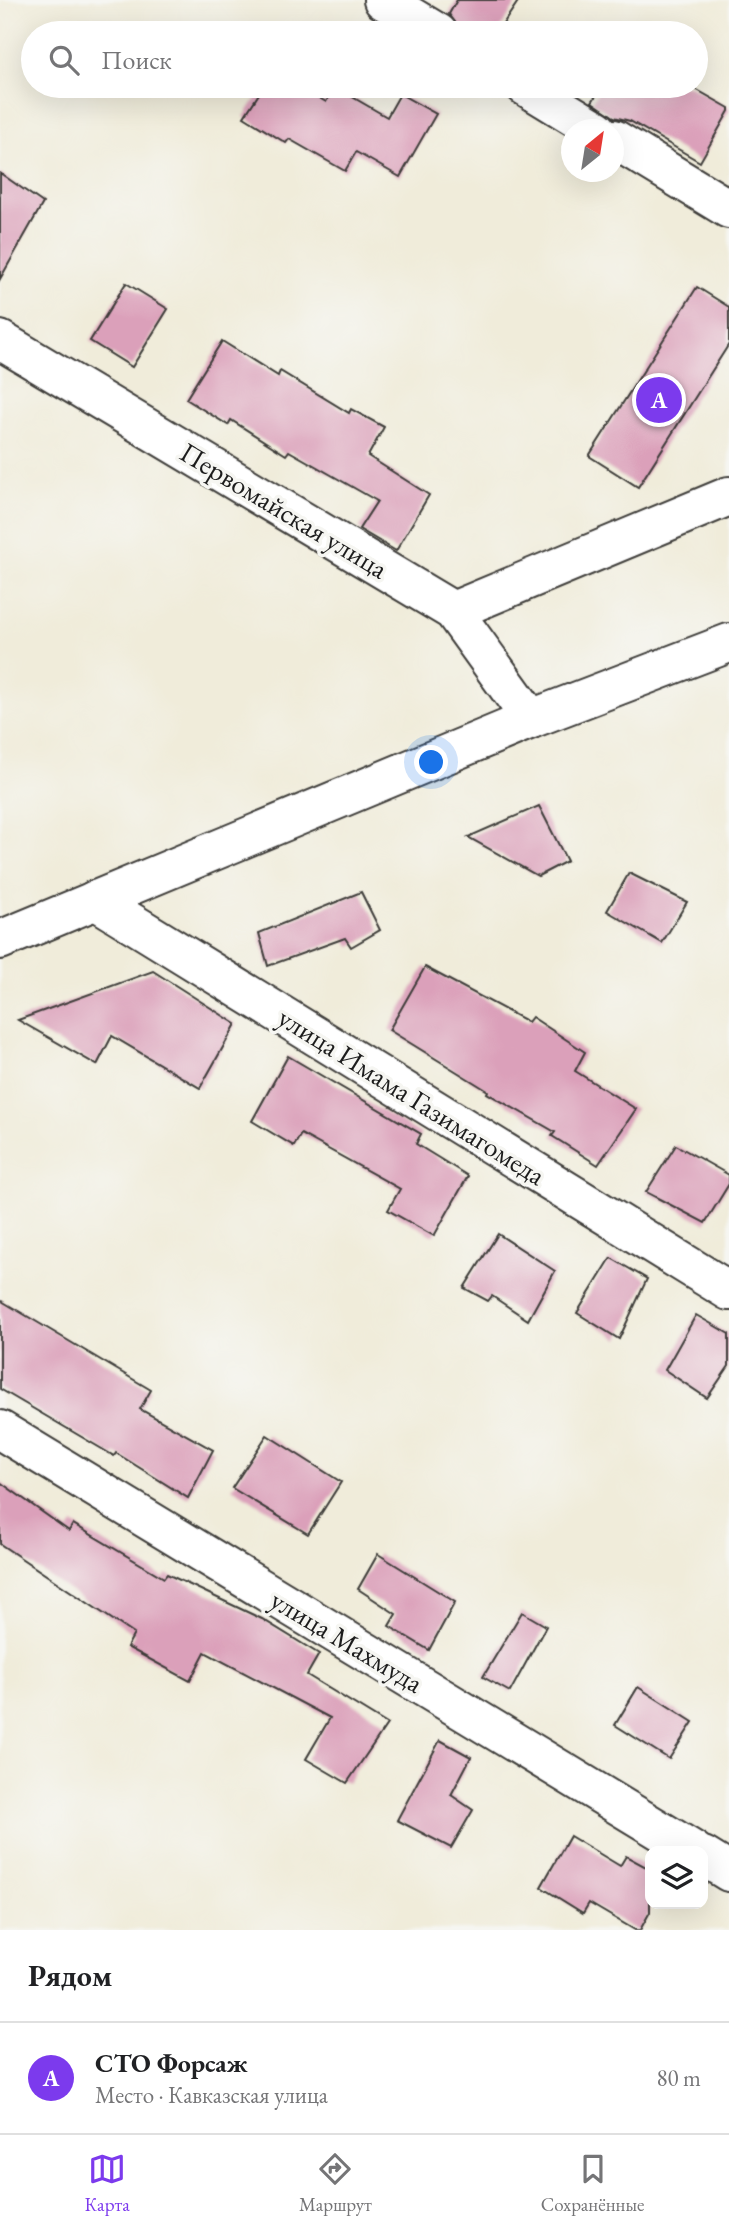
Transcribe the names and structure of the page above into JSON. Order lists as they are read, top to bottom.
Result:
{
  "streets": {
    "street": ["Первомайская улица", "улица Имама Газимагомеда", "улица Махмуда"]
  },
  "north": "top right",
  "page": {
    "search": "Поиск",
    "pins": "A",
    "heading": "Рядом",
    "list": [
      {
        "mark": "A",
        "name": "СТО Форсаж",
        "note": "Место · Кавказская улица",
        "value": "80 m"
      }
    ],
    "nav": ["Карта", "Маршрут", "Сохранённые"]
  }
}
